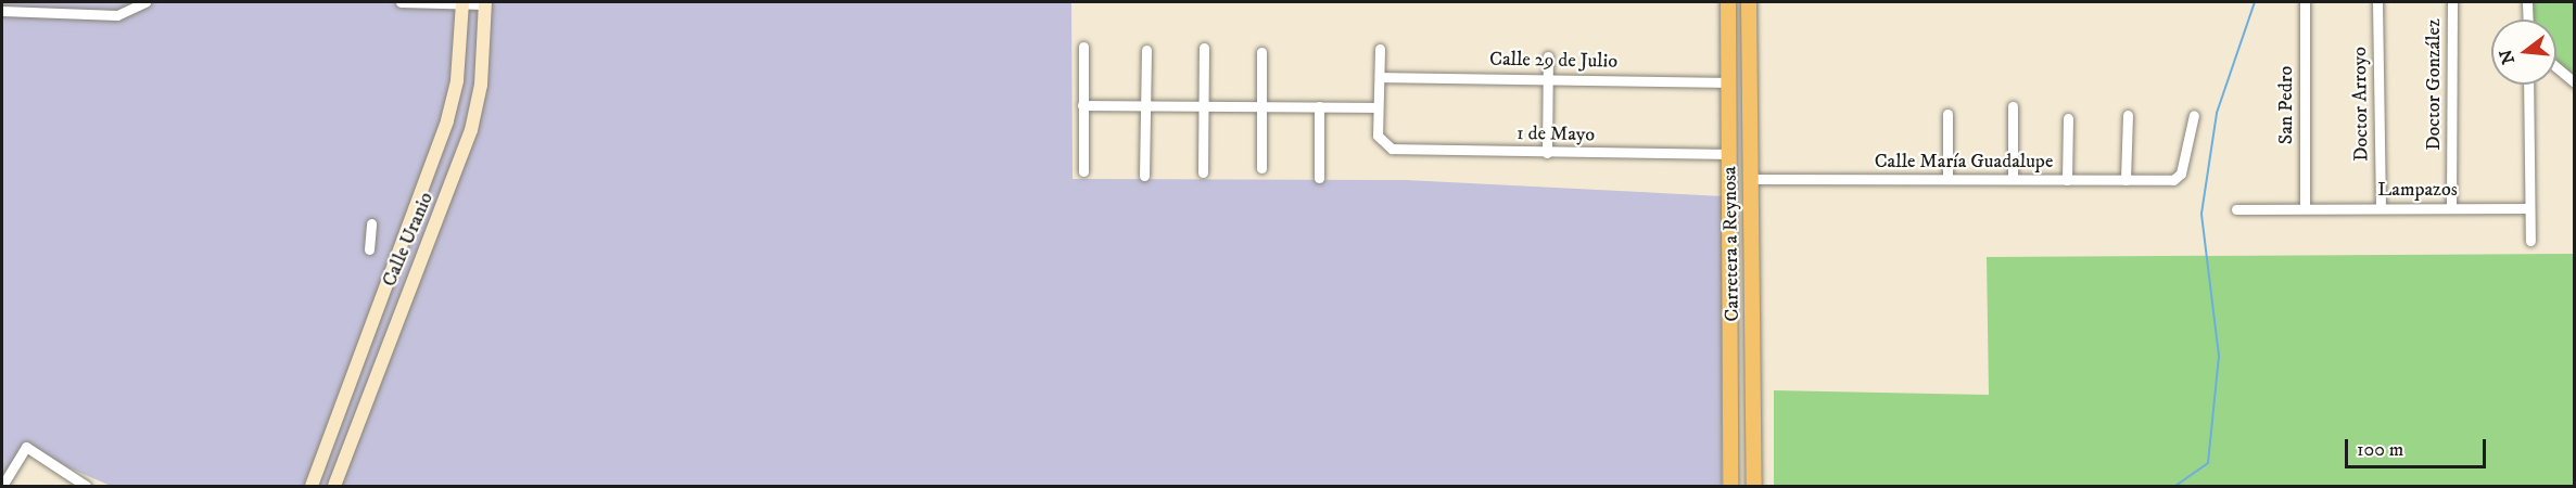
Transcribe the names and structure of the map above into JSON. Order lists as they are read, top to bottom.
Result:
{
  "streets": {
    "main road": ["Carretera a Reynosa"],
    "street": [
      "Calle 29 de Julio",
      "Doctor González",
      "Doctor Arroyo",
      "San Pedro",
      "1 de Mayo",
      "Calle María Guadalupe",
      "Lampazos",
      "Calle Uranio"
    ]
  },
  "crossings": [
    ["Calle 29 de Julio", "Carretera a Reynosa"],
    ["Doctor González", "Lampazos"],
    ["Doctor Arroyo", "Lampazos"],
    ["San Pedro", "Lampazos"],
    ["1 de Mayo", "Carretera a Reynosa"],
    ["Calle María Guadalupe", "Carretera a Reynosa"]
  ],
  "scale_bar": "100 m",
  "north": "left"
}
